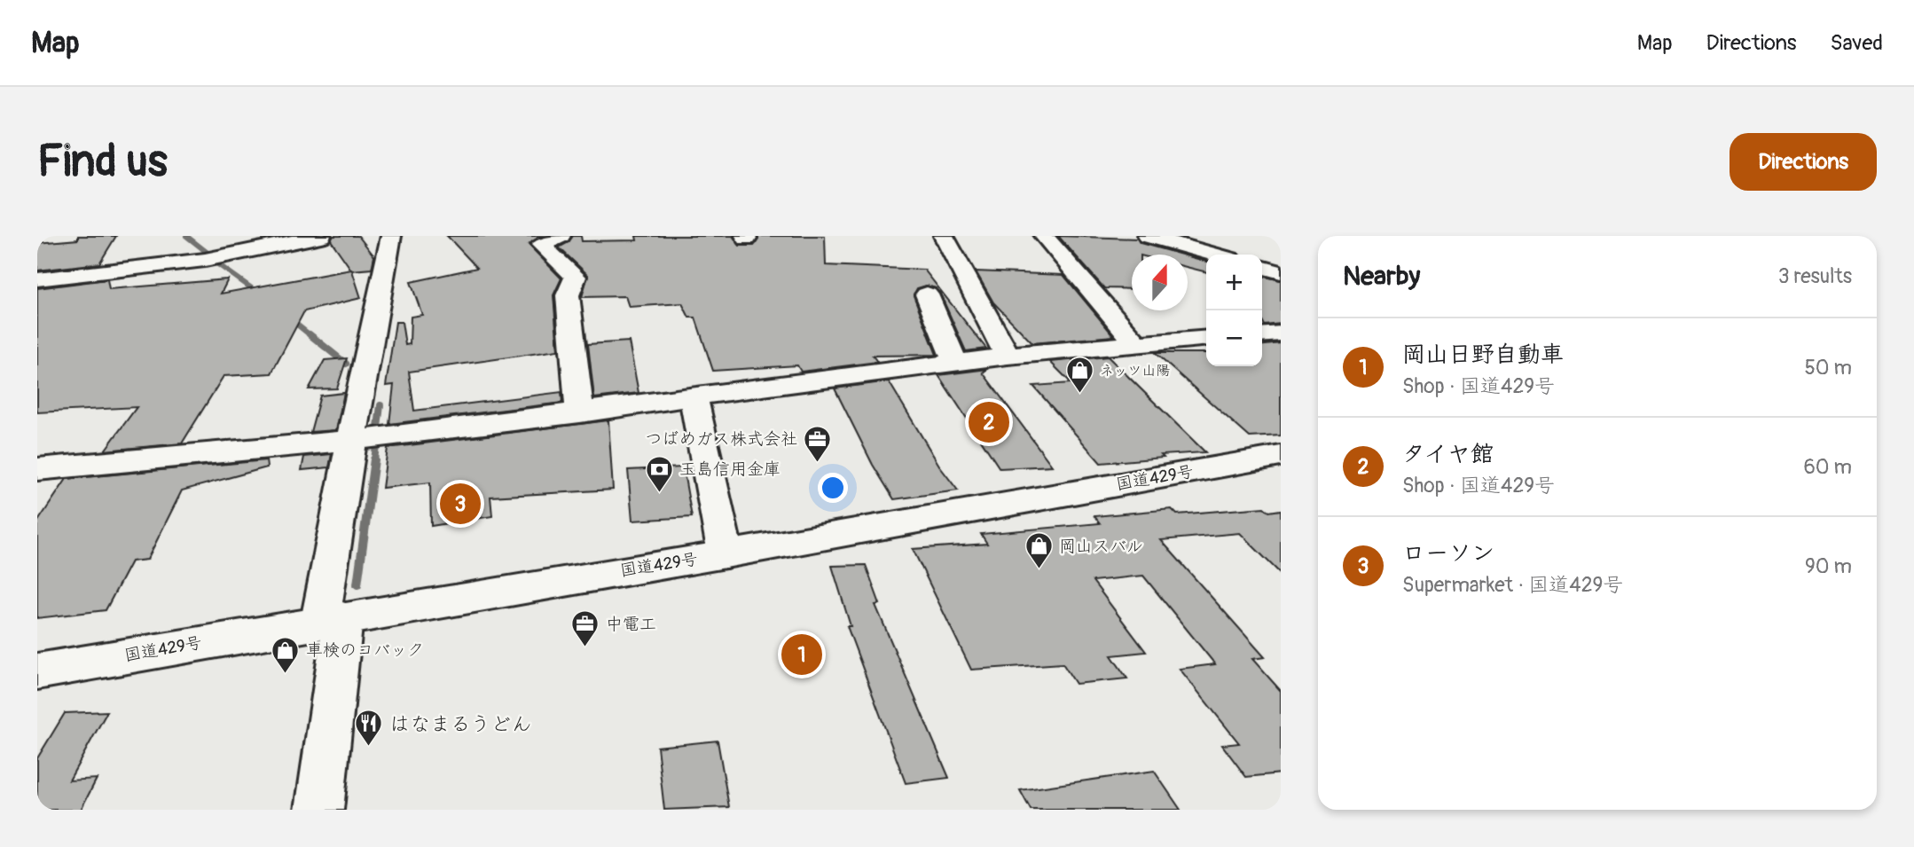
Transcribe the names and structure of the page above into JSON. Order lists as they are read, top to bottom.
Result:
{
  "streets": {
    "main road": ["国道429号"]
  },
  "places": {
    "shop": ["ネッツ山陽", "岡山スバル", "車検のコバック"],
    "office": ["つばめガス株式会社", "中電工"],
    "bank": ["玉島信用金庫"],
    "restaurant": ["はなまるうどん"]
  },
  "north": "top",
  "page": {
    "header": "Map",
    "nav": ["Map", "Directions", "Saved"],
    "buttons": "Directions",
    "title": "Find us",
    "heading": ["Nearby", "3 results"],
    "map_buttons": ["+", "−"],
    "list": [
      {
        "mark": "1",
        "name": "岡山日野自動車",
        "note": "Shop · 国道429号",
        "value": "50 m"
      },
      {
        "mark": "2",
        "name": "タイヤ館",
        "note": "Shop · 国道429号",
        "value": "60 m"
      },
      {
        "mark": "3",
        "name": "ローソン",
        "note": "Supermarket · 国道429号",
        "value": "90 m"
      }
    ],
    "pins": ["2", "3", "1"]
  }
}
